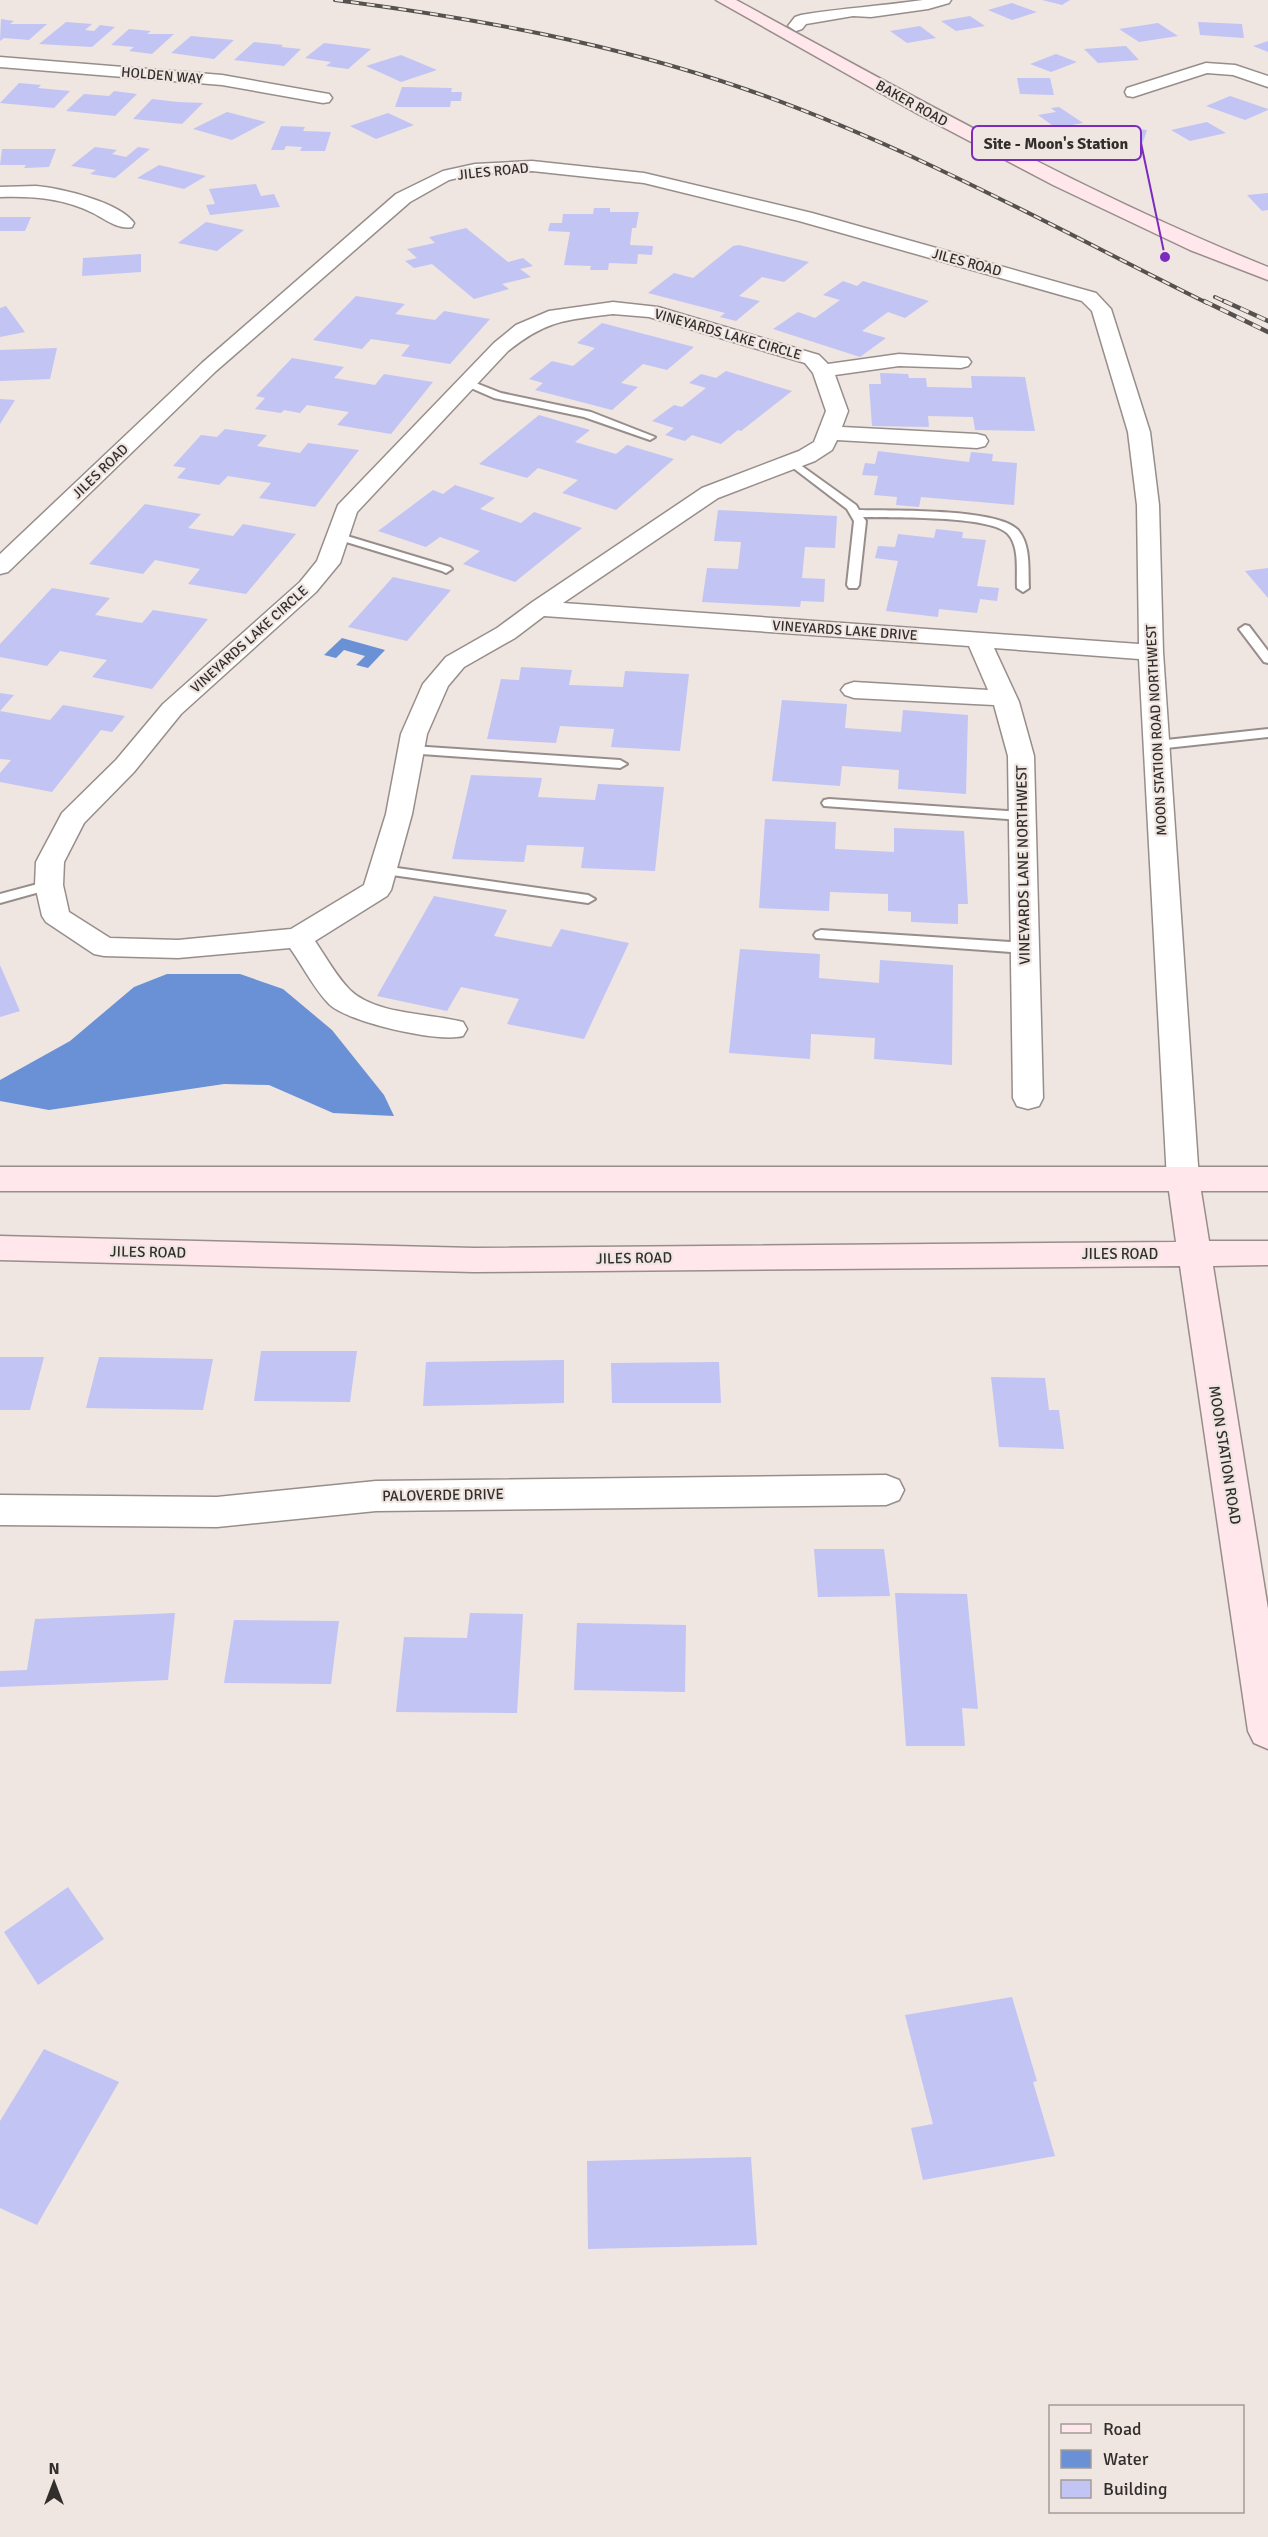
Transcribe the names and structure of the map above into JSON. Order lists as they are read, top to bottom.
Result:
{
  "streets": {
    "street": [
      "HOLDEN WAY",
      "BAKER ROAD",
      "JILES ROAD",
      "VINEYARDS LAKE CIRCLE",
      "VINEYARDS LAKE DRIVE",
      "MOON STATION ROAD NORTHWEST",
      "VINEYARDS LANE NORTHWEST",
      "MOON STATION ROAD",
      "PALOVERDE DRIVE"
    ]
  },
  "crossings": [
    ["JILES ROAD", "MOON STATION ROAD NORTHWEST"],
    ["JILES ROAD", "MOON STATION ROAD"],
    ["VINEYARDS LAKE CIRCLE", "VINEYARDS LAKE DRIVE"],
    ["VINEYARDS LAKE DRIVE", "MOON STATION ROAD NORTHWEST"],
    ["VINEYARDS LAKE DRIVE", "VINEYARDS LANE NORTHWEST"],
    ["MOON STATION ROAD NORTHWEST", "MOON STATION ROAD"]
  ],
  "places": ["Site - Moon's Station"],
  "legend": ["Road", "Water", "Building"],
  "north": "top"
}
